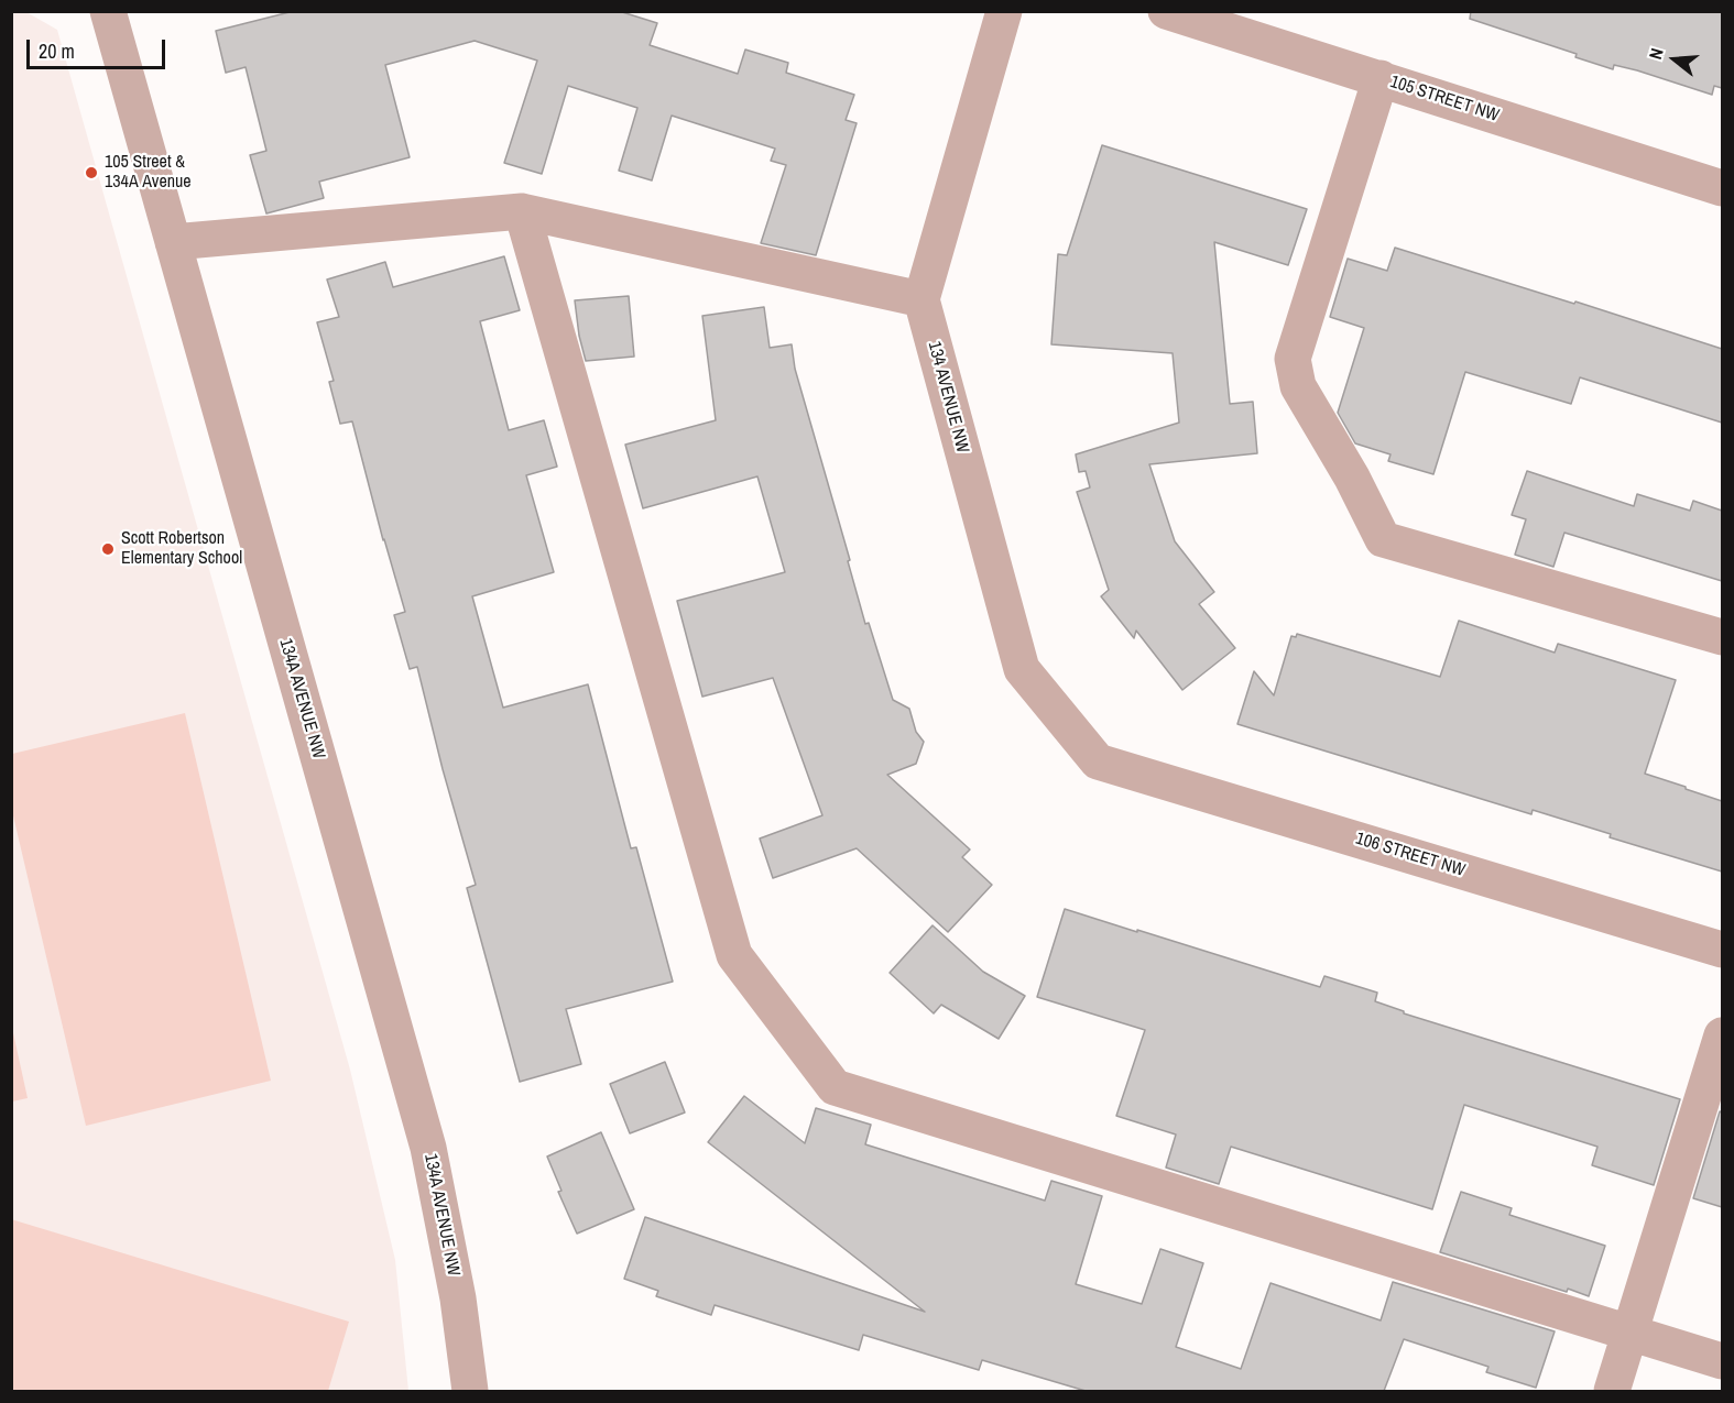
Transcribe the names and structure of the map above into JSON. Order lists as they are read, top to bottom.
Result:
{
  "streets": {
    "street": [
      "105 STREET NW",
      "134 AVENUE NW",
      "134A AVENUE NW",
      "106 STREET NW"
    ]
  },
  "crossings": [
    ["134 AVENUE NW", "106 STREET NW"]
  ],
  "places": ["105 Street & 134A Avenue", "Scott Robertson Elementary School"],
  "scale_bar": "20 m",
  "north": "left"
}
